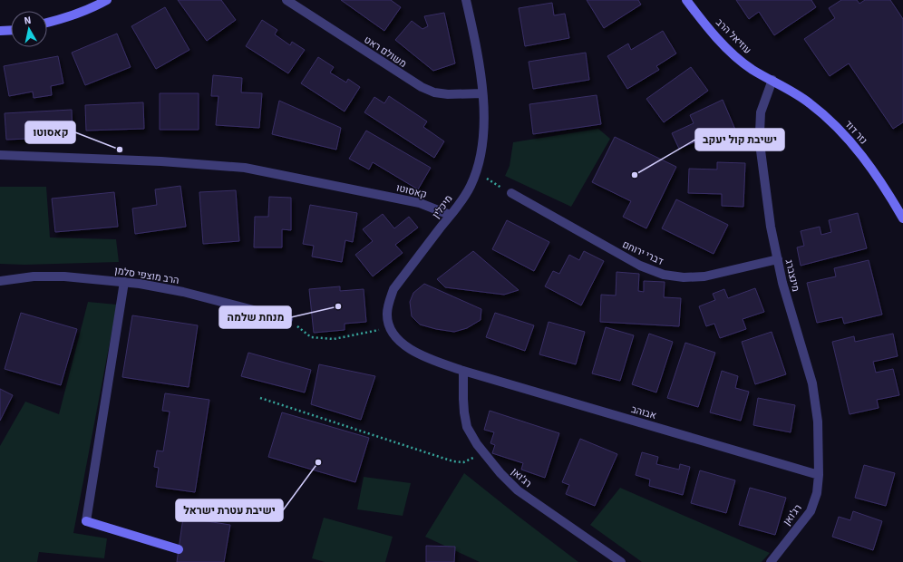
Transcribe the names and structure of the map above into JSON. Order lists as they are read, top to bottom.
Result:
{
  "streets": {
    "street": [
      "עוזיאל הרב",
      "משולם ראט",
      "נזר דוד",
      "קאסוטו",
      "מיכלין",
      "דברי ירוחם",
      "הרב מוצפי סלמן",
      "מינצברג",
      "אבוהב",
      "רג'ואן"
    ]
  },
  "crossings": [
    ["עוזיאל הרב", "נזר דוד"],
    ["עוזיאל הרב", "מינצברג"],
    ["משולם ראט", "מיכלין"],
    ["נזר דוד", "מינצברג"],
    ["קאסוטו", "מיכלין"],
    ["מיכלין", "אבוהב"],
    ["מיכלין", "רג'ואן"],
    ["דברי ירוחם", "מינצברג"],
    ["מינצברג", "אבוהב"],
    ["מינצברג", "רג'ואן"],
    ["אבוהב", "רג'ואן"]
  ],
  "places": [
    "קאסוטו",
    "ישיבת קול יעקב",
    "מנחת שלמה",
    "ישיבת עטרת ישראל"
  ],
  "north": "top"
}
